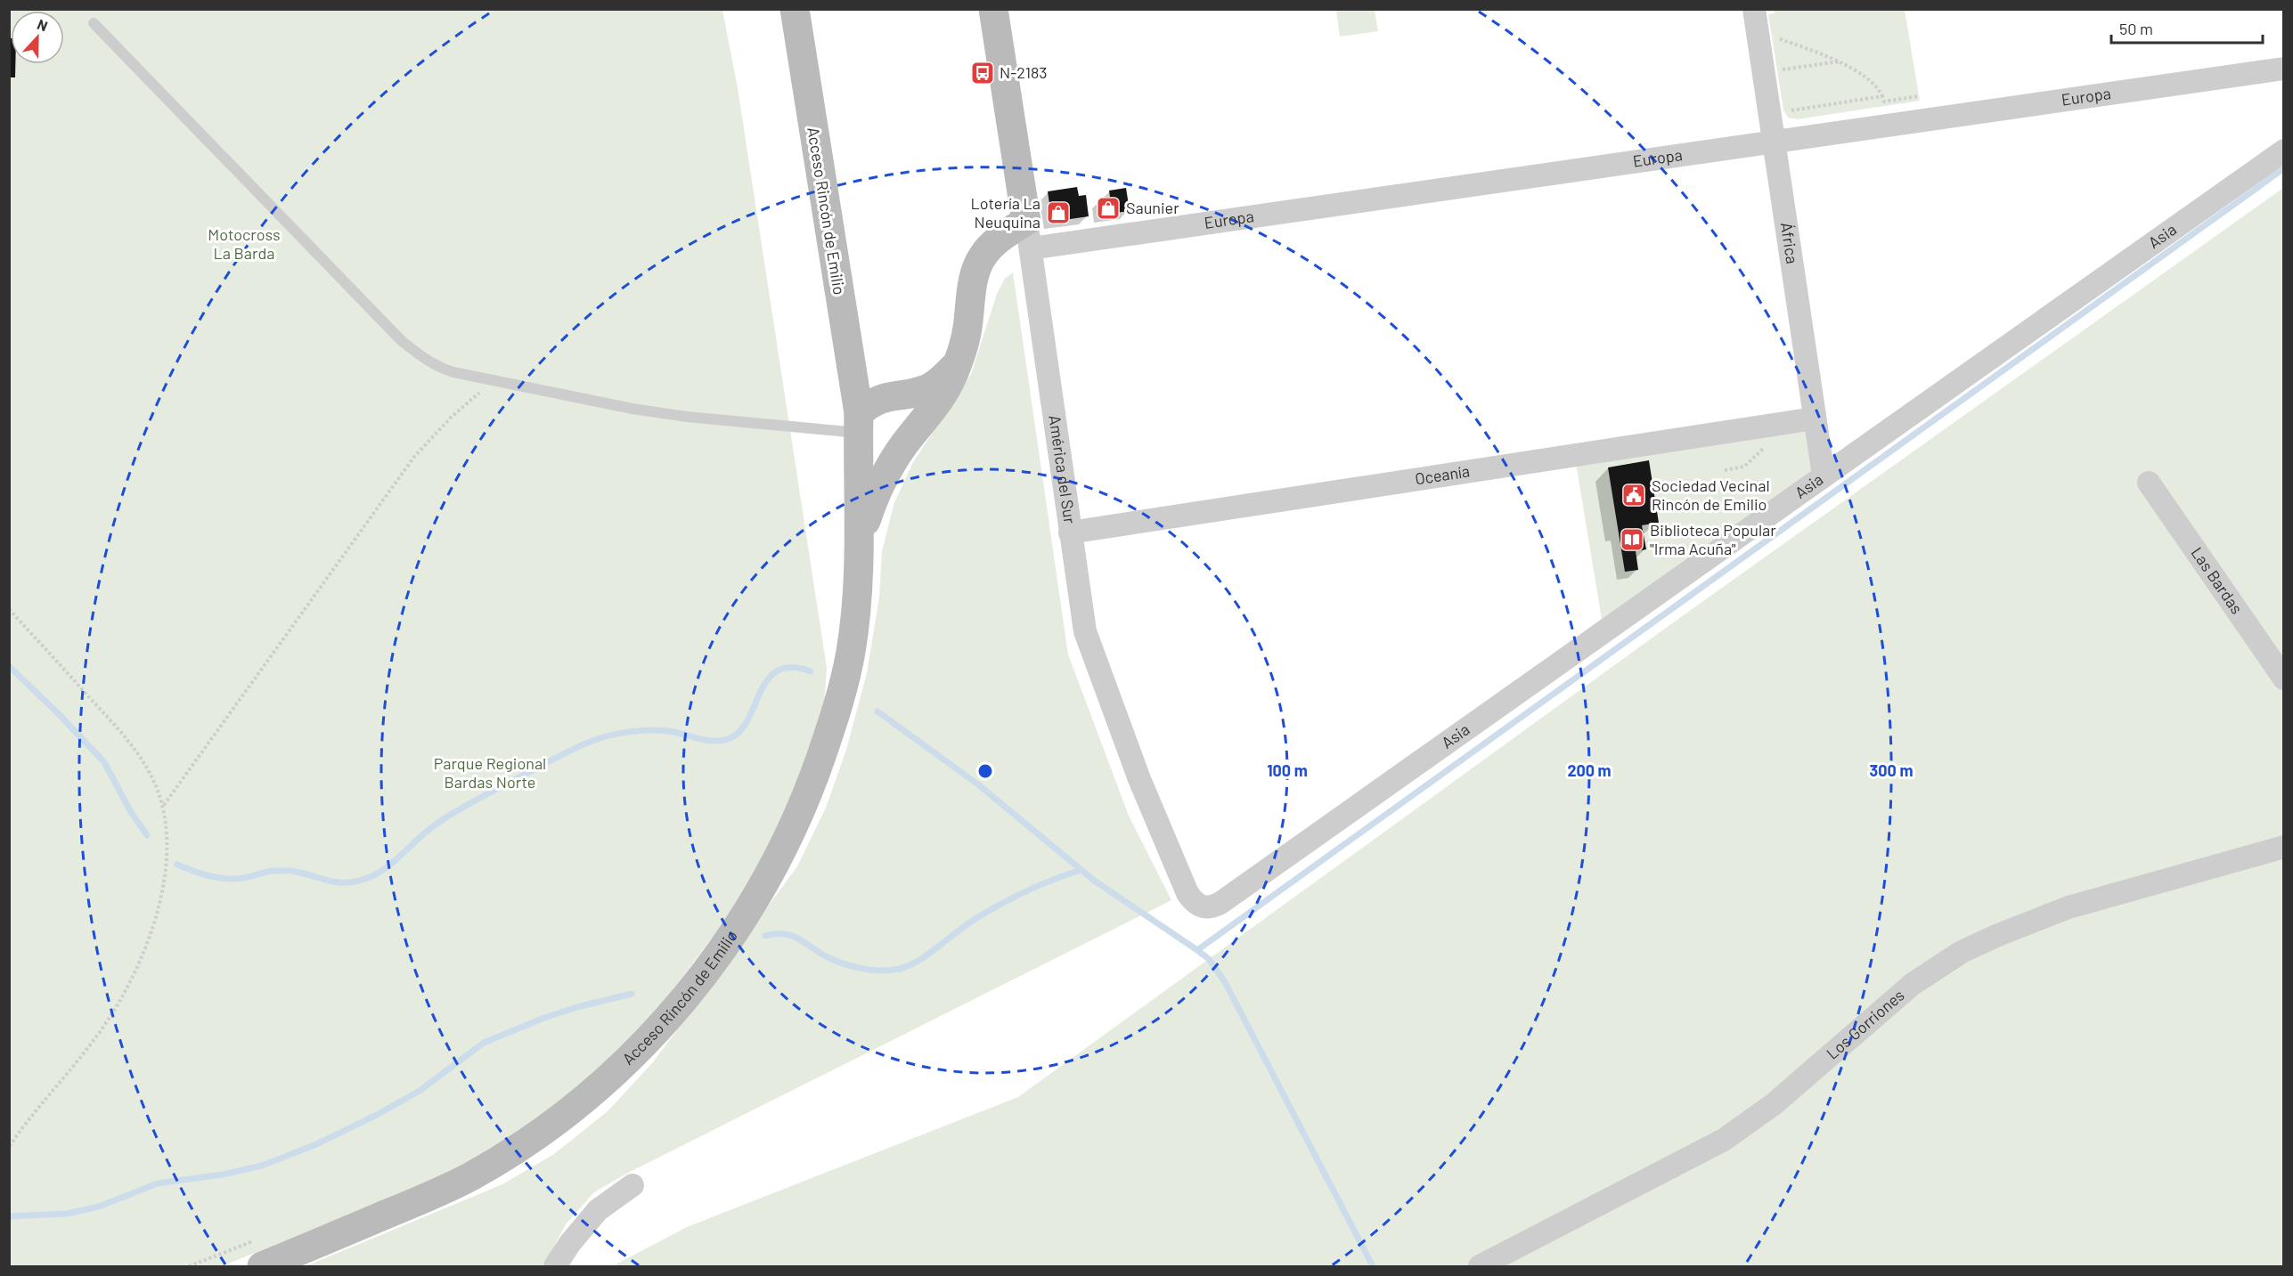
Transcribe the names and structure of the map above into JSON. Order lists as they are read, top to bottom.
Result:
{
  "streets": {
    "main road": ["Acceso Rincón de Emilio", "América del Sur"],
    "street": [
      "Europa",
      "Asia",
      "África",
      "Oceanía",
      "Las Bardas",
      "Los Gorriones"
    ]
  },
  "crossings": [
    ["Europa", "África"],
    ["Europa", "América del Sur"],
    ["Acceso Rincón de Emilio", "América del Sur"],
    ["Asia", "África"],
    ["Asia", "América del Sur"],
    ["África", "Oceanía"],
    ["América del Sur", "Oceanía"]
  ],
  "parks": ["Motocross La Barda", "Parque Regional Bardas Norte"],
  "places": {
    "bus stop": ["N-2183"],
    "shop": ["Saunier", "Lotería La Neuquina"],
    "public building": ["Sociedad Vecinal Rincón de Emilio"],
    "library": ["Biblioteca Popular \"Irma Acuña\""]
  },
  "scale_bar": "50 m",
  "north": "top",
  "rings": ["100 m", "200 m", "300 m"]
}
